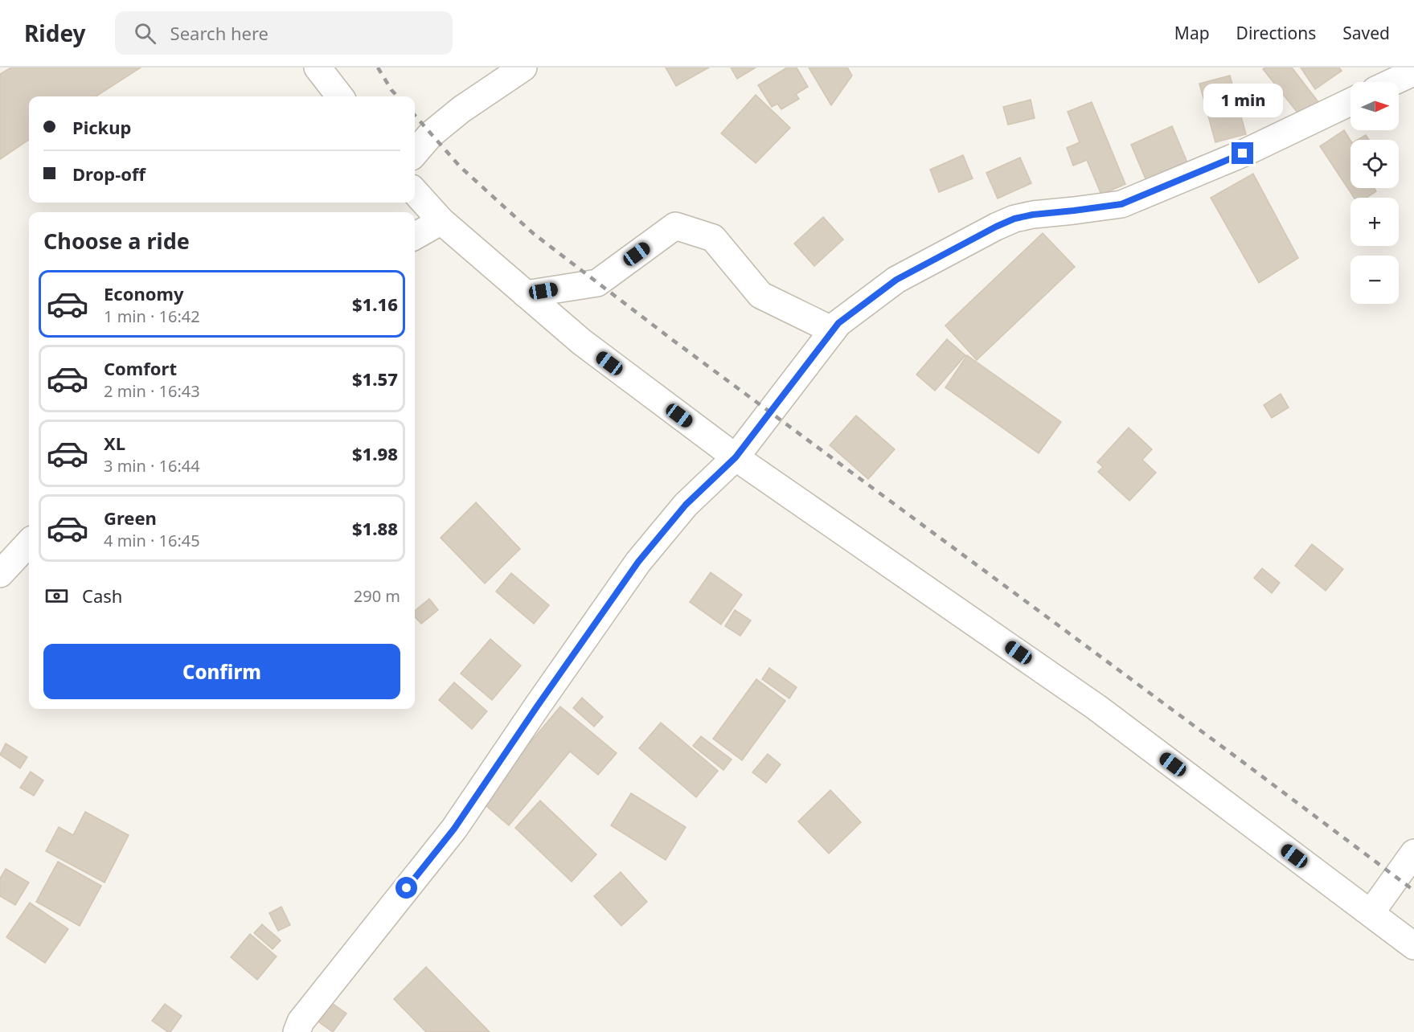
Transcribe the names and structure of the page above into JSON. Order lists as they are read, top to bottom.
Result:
{
  "north": "right",
  "page": {
    "header": "Ridey",
    "search": "Search here",
    "nav": ["Map", "Directions", "Saved"],
    "map_buttons": ["+", "−"],
    "bubble": "1 min",
    "banner": ["Pickup", "Drop-off"],
    "heading": "Choose a ride",
    "list": [
      {
        "name": "Economy",
        "note": "1 min · 16:42",
        "value": "$1.16"
      },
      {
        "name": "Comfort",
        "note": "2 min · 16:43",
        "value": "$1.57"
      },
      {
        "name": "XL",
        "note": "3 min · 16:44",
        "value": "$1.98"
      },
      {
        "name": "Green",
        "note": "4 min · 16:45",
        "value": "$1.88"
      }
    ],
    "pay": ["Cash", "290 m"],
    "buttons": "Confirm"
  }
}
